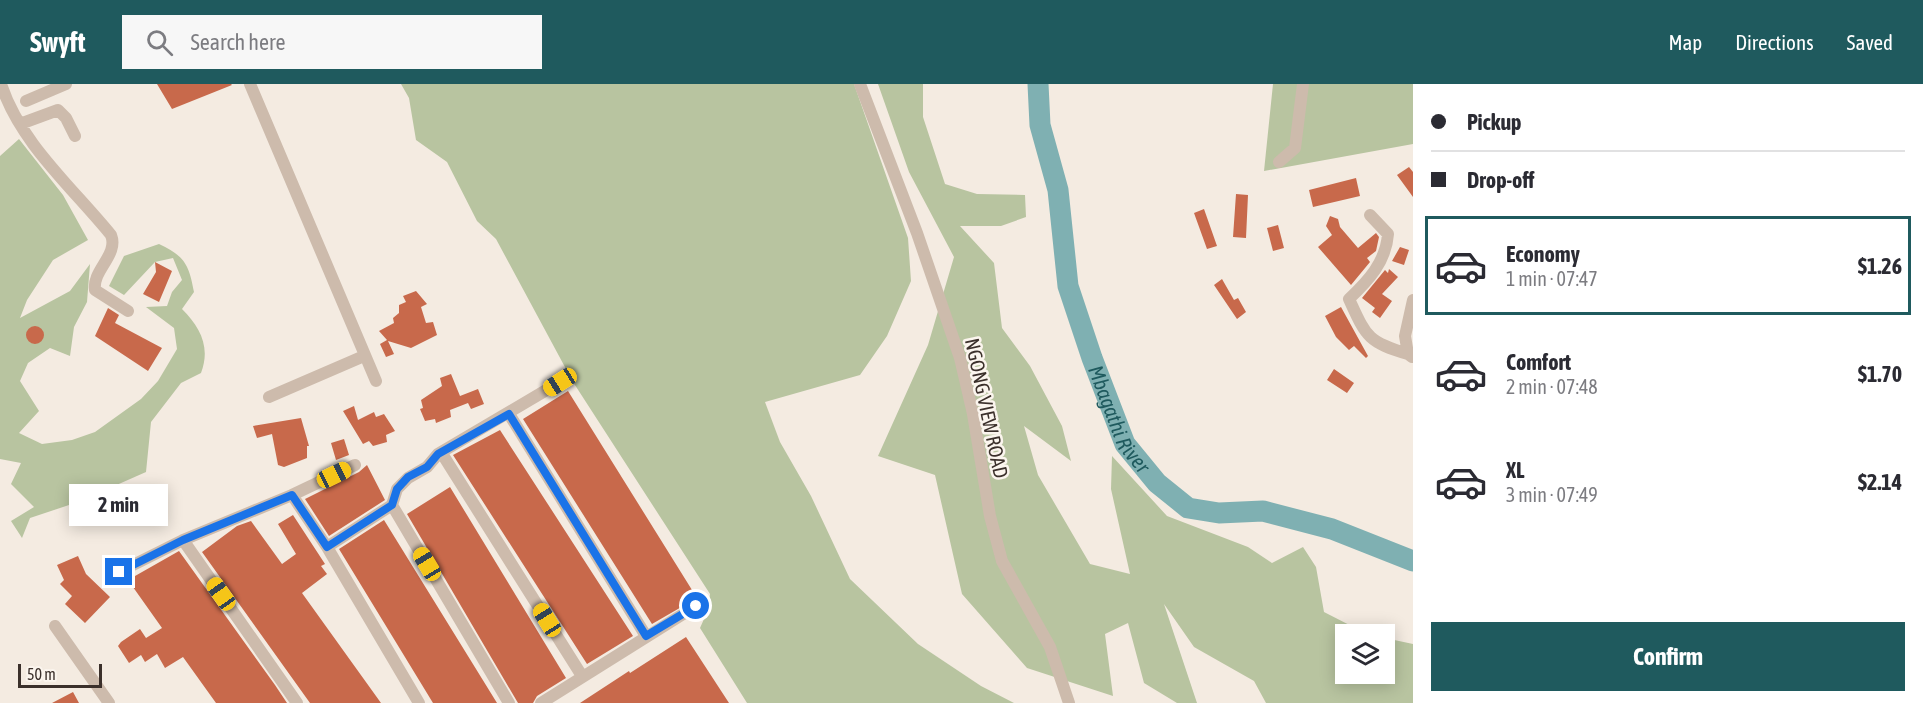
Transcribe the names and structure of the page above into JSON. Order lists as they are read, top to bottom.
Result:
{
  "streets": {
    "street": ["NGONG VIEW ROAD"]
  },
  "water": ["Mbagathi River"],
  "scale_bar": "50 m",
  "page": {
    "header": "Swyft",
    "search": "Search here",
    "nav": ["Map", "Directions", "Saved"],
    "banner": ["Pickup", "Drop-off"],
    "list": [
      {
        "name": "Economy",
        "note": "1 min · 07:47",
        "value": "$1.26"
      },
      {
        "name": "Comfort",
        "note": "2 min · 07:48",
        "value": "$1.70"
      },
      {
        "name": "XL",
        "note": "3 min · 07:49",
        "value": "$2.14"
      }
    ],
    "bubble": "2 min",
    "buttons": "Confirm",
    "scale": "50 m"
  }
}
